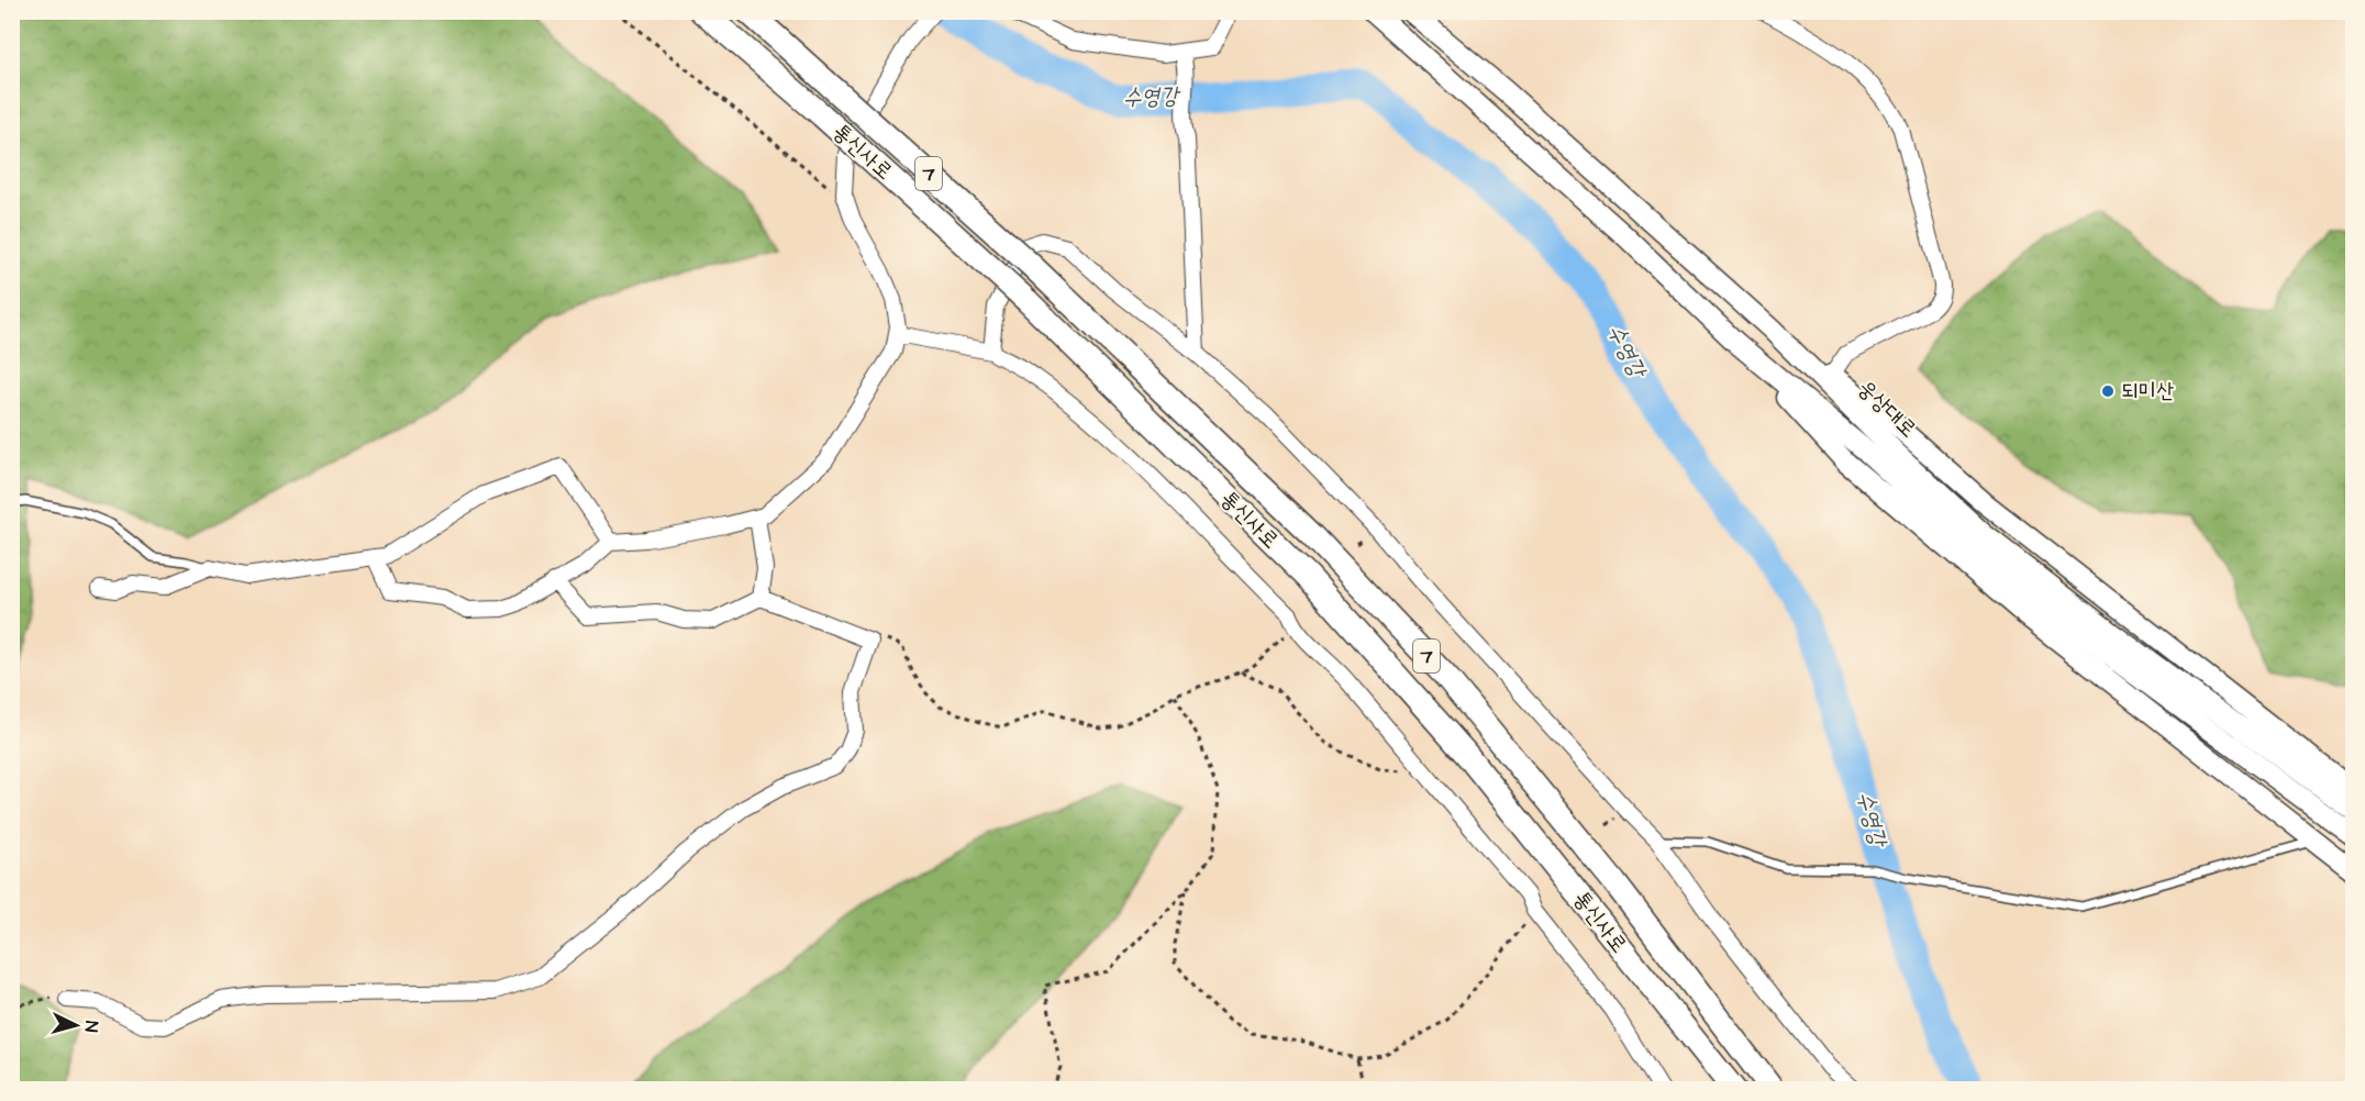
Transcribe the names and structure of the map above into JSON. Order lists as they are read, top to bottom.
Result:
{
  "streets": {
    "highway": ["통신사로", "7"],
    "main road": ["웅상대로"]
  },
  "water": ["수영강"],
  "places": ["되미산"],
  "north": "right"
}
